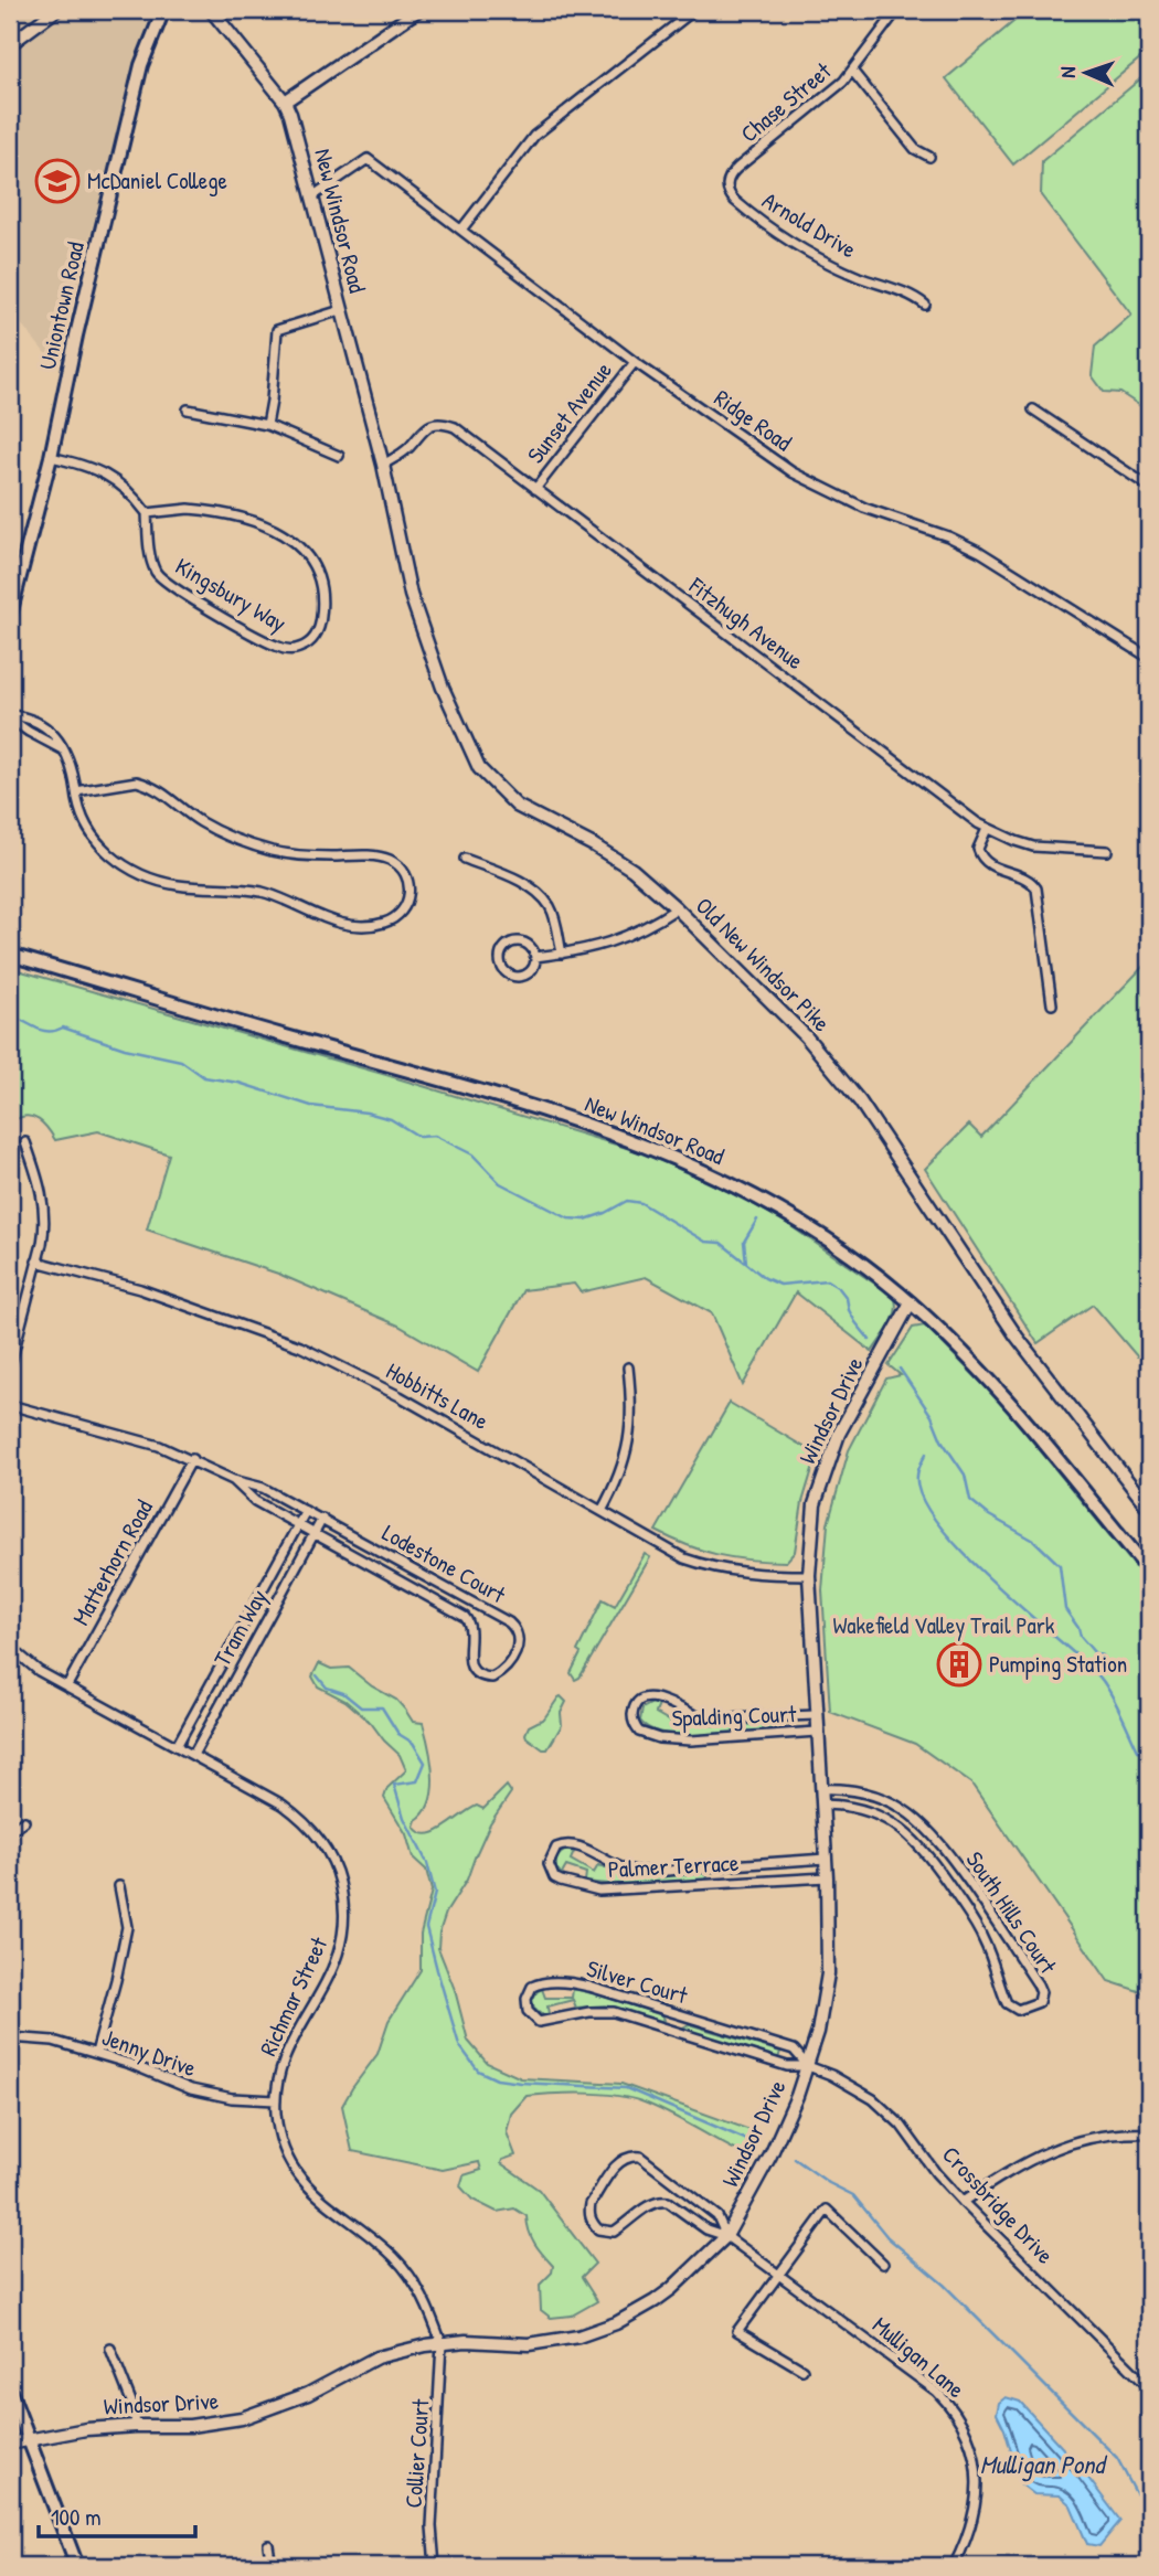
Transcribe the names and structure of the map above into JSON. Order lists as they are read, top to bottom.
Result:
{
  "streets": {
    "main road": ["New Windsor Road", "Uniontown Road"],
    "street": [
      "Chase Street",
      "Arnold Drive",
      "Sunset Avenue",
      "Ridge Road",
      "Kingsbury Way",
      "Fitzhugh Avenue",
      "Old New Windsor Pike",
      "Hobbitts Lane",
      "Windsor Drive",
      "Matterhorn Road",
      "Lodestone Court",
      "Tram Way",
      "Spalding Court",
      "Palmer Terrace",
      "South Hills Court",
      "Silver Court",
      "Richmar Street",
      "Jenny Drive",
      "Crossbridge Drive",
      "Mulligan Lane",
      "Collier Court"
    ]
  },
  "crossings": [
    ["Chase Street", "Arnold Drive"],
    ["New Windsor Road", "Ridge Road"],
    ["New Windsor Road", "Fitzhugh Avenue"],
    ["New Windsor Road", "Old New Windsor Pike"],
    ["New Windsor Road", "Windsor Drive"],
    ["Sunset Avenue", "Ridge Road"],
    ["Sunset Avenue", "Fitzhugh Avenue"],
    ["Fitzhugh Avenue", "Old New Windsor Pike"],
    ["Hobbitts Lane", "Windsor Drive"],
    ["Windsor Drive", "Spalding Court"],
    ["Windsor Drive", "Palmer Terrace"],
    ["Windsor Drive", "South Hills Court"],
    ["Windsor Drive", "Silver Court"],
    ["Windsor Drive", "Richmar Street"],
    ["Windsor Drive", "Crossbridge Drive"],
    ["Windsor Drive", "Mulligan Lane"],
    ["Windsor Drive", "Collier Court"],
    ["Matterhorn Road", "Lodestone Court"],
    ["Matterhorn Road", "Richmar Street"],
    ["Lodestone Court", "Tram Way"],
    ["Tram Way", "Richmar Street"],
    ["Silver Court", "Crossbridge Drive"],
    ["Richmar Street", "Jenny Drive"],
    ["Richmar Street", "Collier Court"]
  ],
  "water": ["Mulligan Pond"],
  "parks": ["Wakefield Valley Trail Park"],
  "places": {
    "school or university": ["McDaniel College"],
    "building": ["Pumping Station"]
  },
  "scale_bar": "100 m",
  "north": "left"
}
